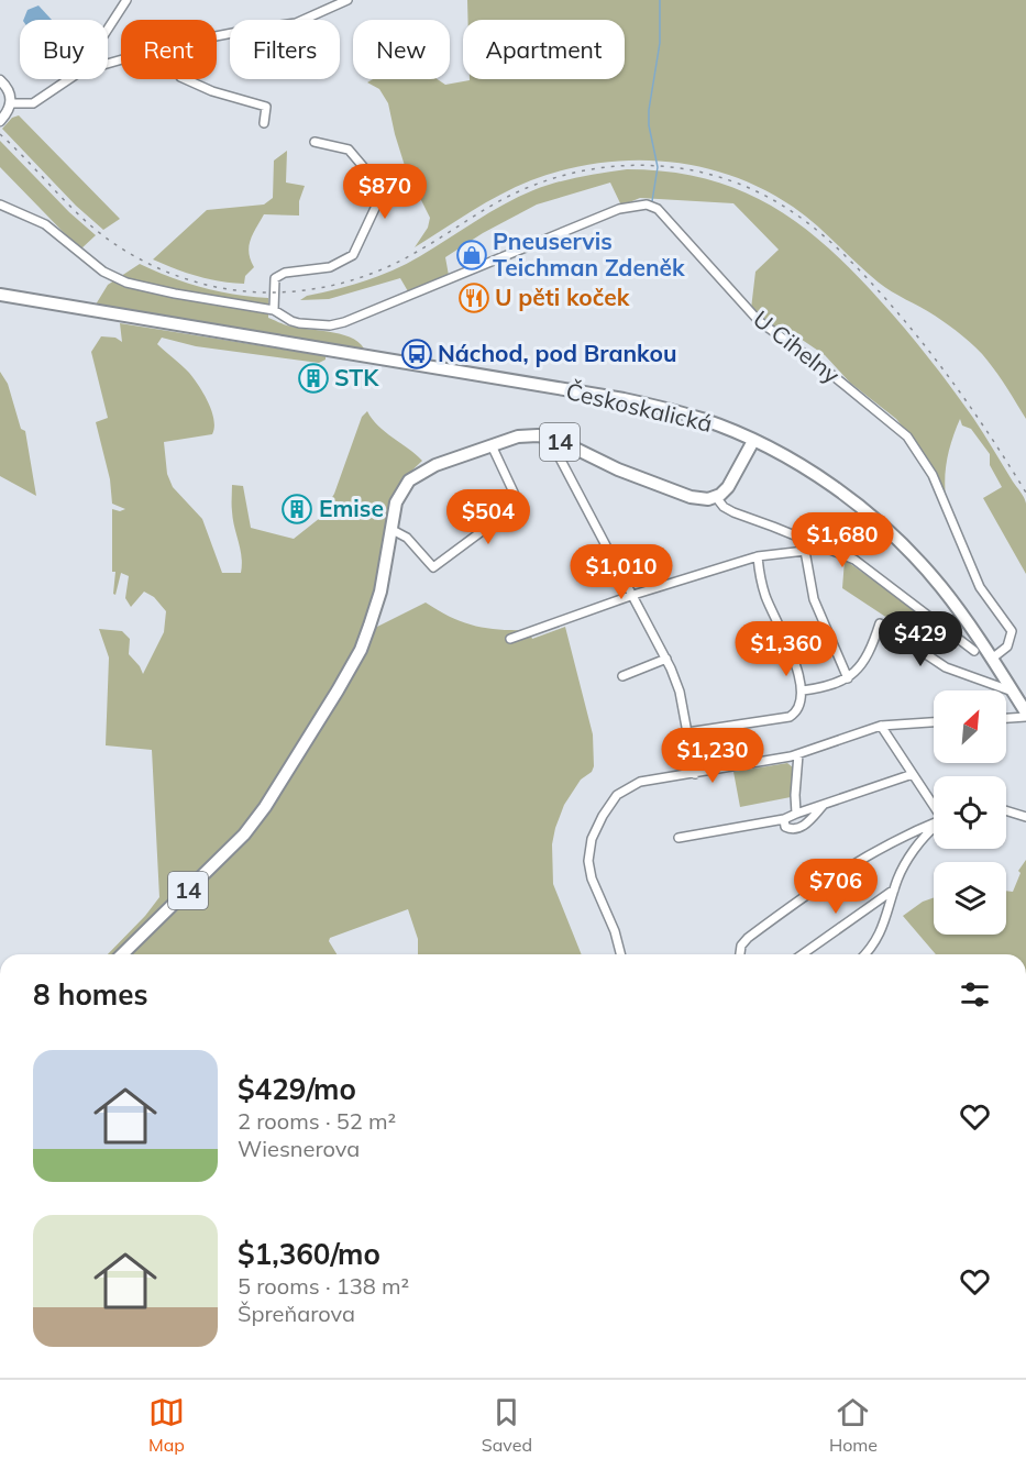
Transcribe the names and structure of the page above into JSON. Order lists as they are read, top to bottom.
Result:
{
  "streets": {
    "main road": ["Českoskalická", "14"],
    "street": ["U Cihelny"]
  },
  "crossings": [
    ["U Cihelny", "Českoskalická"]
  ],
  "places": {
    "shop": ["Pneuservis Teichman Zdeněk"],
    "restaurant": ["U pěti koček"],
    "bus stop": ["Náchod, pod Brankou"],
    "building": ["STK", "Emise"]
  },
  "north": "top right",
  "page": {
    "chip": [
      "Buy",
      "Rent",
      "Filters",
      "New",
      "Apartment"
    ],
    "price": [
      "$870",
      "$504",
      "$1,680",
      "$1,010",
      "$429",
      "$1,360",
      "$1,230",
      "$706"
    ],
    "heading": "8 homes",
    "list": [
      {
        "name": "$429/mo",
        "note": "2 rooms · 52 m² · Wiesnerova"
      },
      {
        "name": "$1,360/mo",
        "note": "5 rooms · 138 m² · Špreňarova"
      }
    ],
    "tabs": ["Map", "Saved", "Home"]
  }
}
